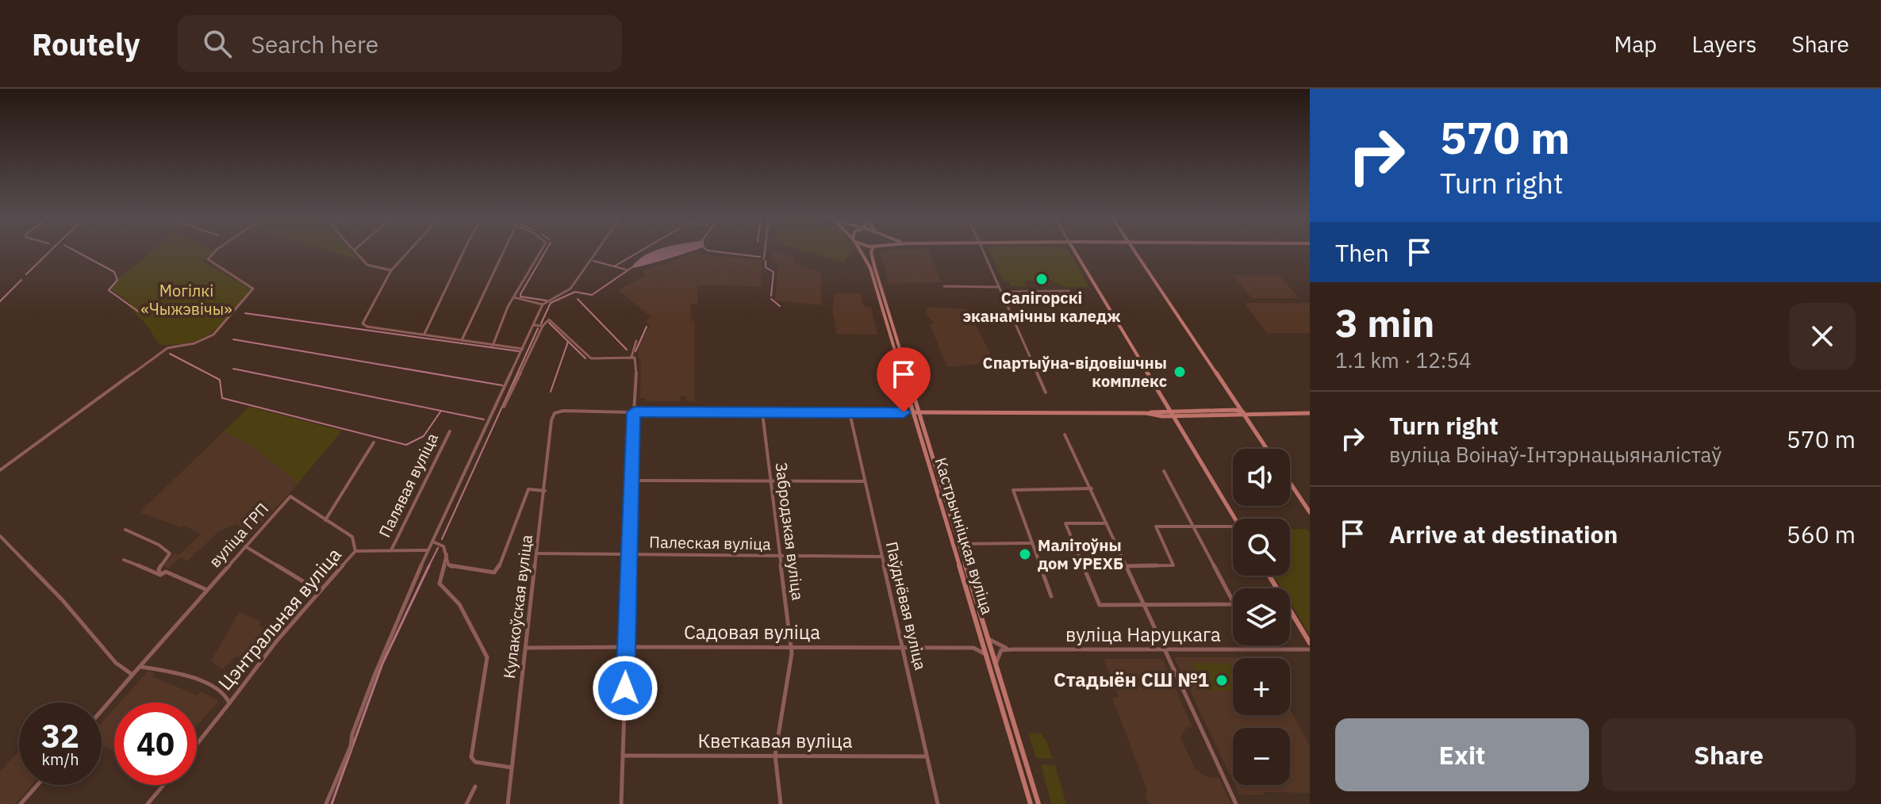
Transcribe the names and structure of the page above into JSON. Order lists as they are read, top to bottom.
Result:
{
  "streets": {
    "main road": ["Кастрычніцкая вуліца"],
    "street": [
      "Палявая вуліца",
      "Забродзкая вуліца",
      "вуліца ГРП",
      "Палеская вуліца",
      "Паўднёвая вуліца",
      "Кулакоўская вуліца",
      "Цэнтральная вуліца",
      "Садовая вуліца",
      "вуліца Наруцкага",
      "Кветкавая вуліца"
    ]
  },
  "crossings": [
    ["Палявая вуліца", "Цэнтральная вуліца"],
    ["Забродзкая вуліца", "Палеская вуліца"],
    ["Забродзкая вуліца", "Садовая вуліца"],
    ["Забродзкая вуліца", "Кветкавая вуліца"],
    ["Палеская вуліца", "Паўднёвая вуліца"],
    ["Палеская вуліца", "Кулакоўская вуліца"],
    ["Паўднёвая вуліца", "Садовая вуліца"],
    ["Паўднёвая вуліца", "Кветкавая вуліца"],
    ["Кулакоўская вуліца", "Садовая вуліца"]
  ],
  "parks": ["Могілкі «Чыжэвічы»"],
  "places": [
    "Салігорскі эканамічны каледж",
    "Спартыўна-відовішчны комплекс",
    "Малітоўны дом УРЕХБ",
    "Стадыён СШ №1"
  ],
  "page": {
    "header": "Routely",
    "search": "Search here",
    "nav": ["Map", "Layers", "Share"],
    "turn": ["570 m", "Turn right"],
    "then": "Then",
    "heading": ["3 min", "1.1 km · 12:54"],
    "list": [
      {
        "name": "Turn right",
        "note": "вуліца Воінаў-Інтэрнацыяналістаў",
        "value": "570 m"
      },
      {
        "name": "Arrive at destination",
        "value": "560 m"
      }
    ],
    "map_buttons": ["+", "−"],
    "speed": "32 km/h",
    "limit": "40",
    "buttons": ["Exit", "Share"]
  }
}
